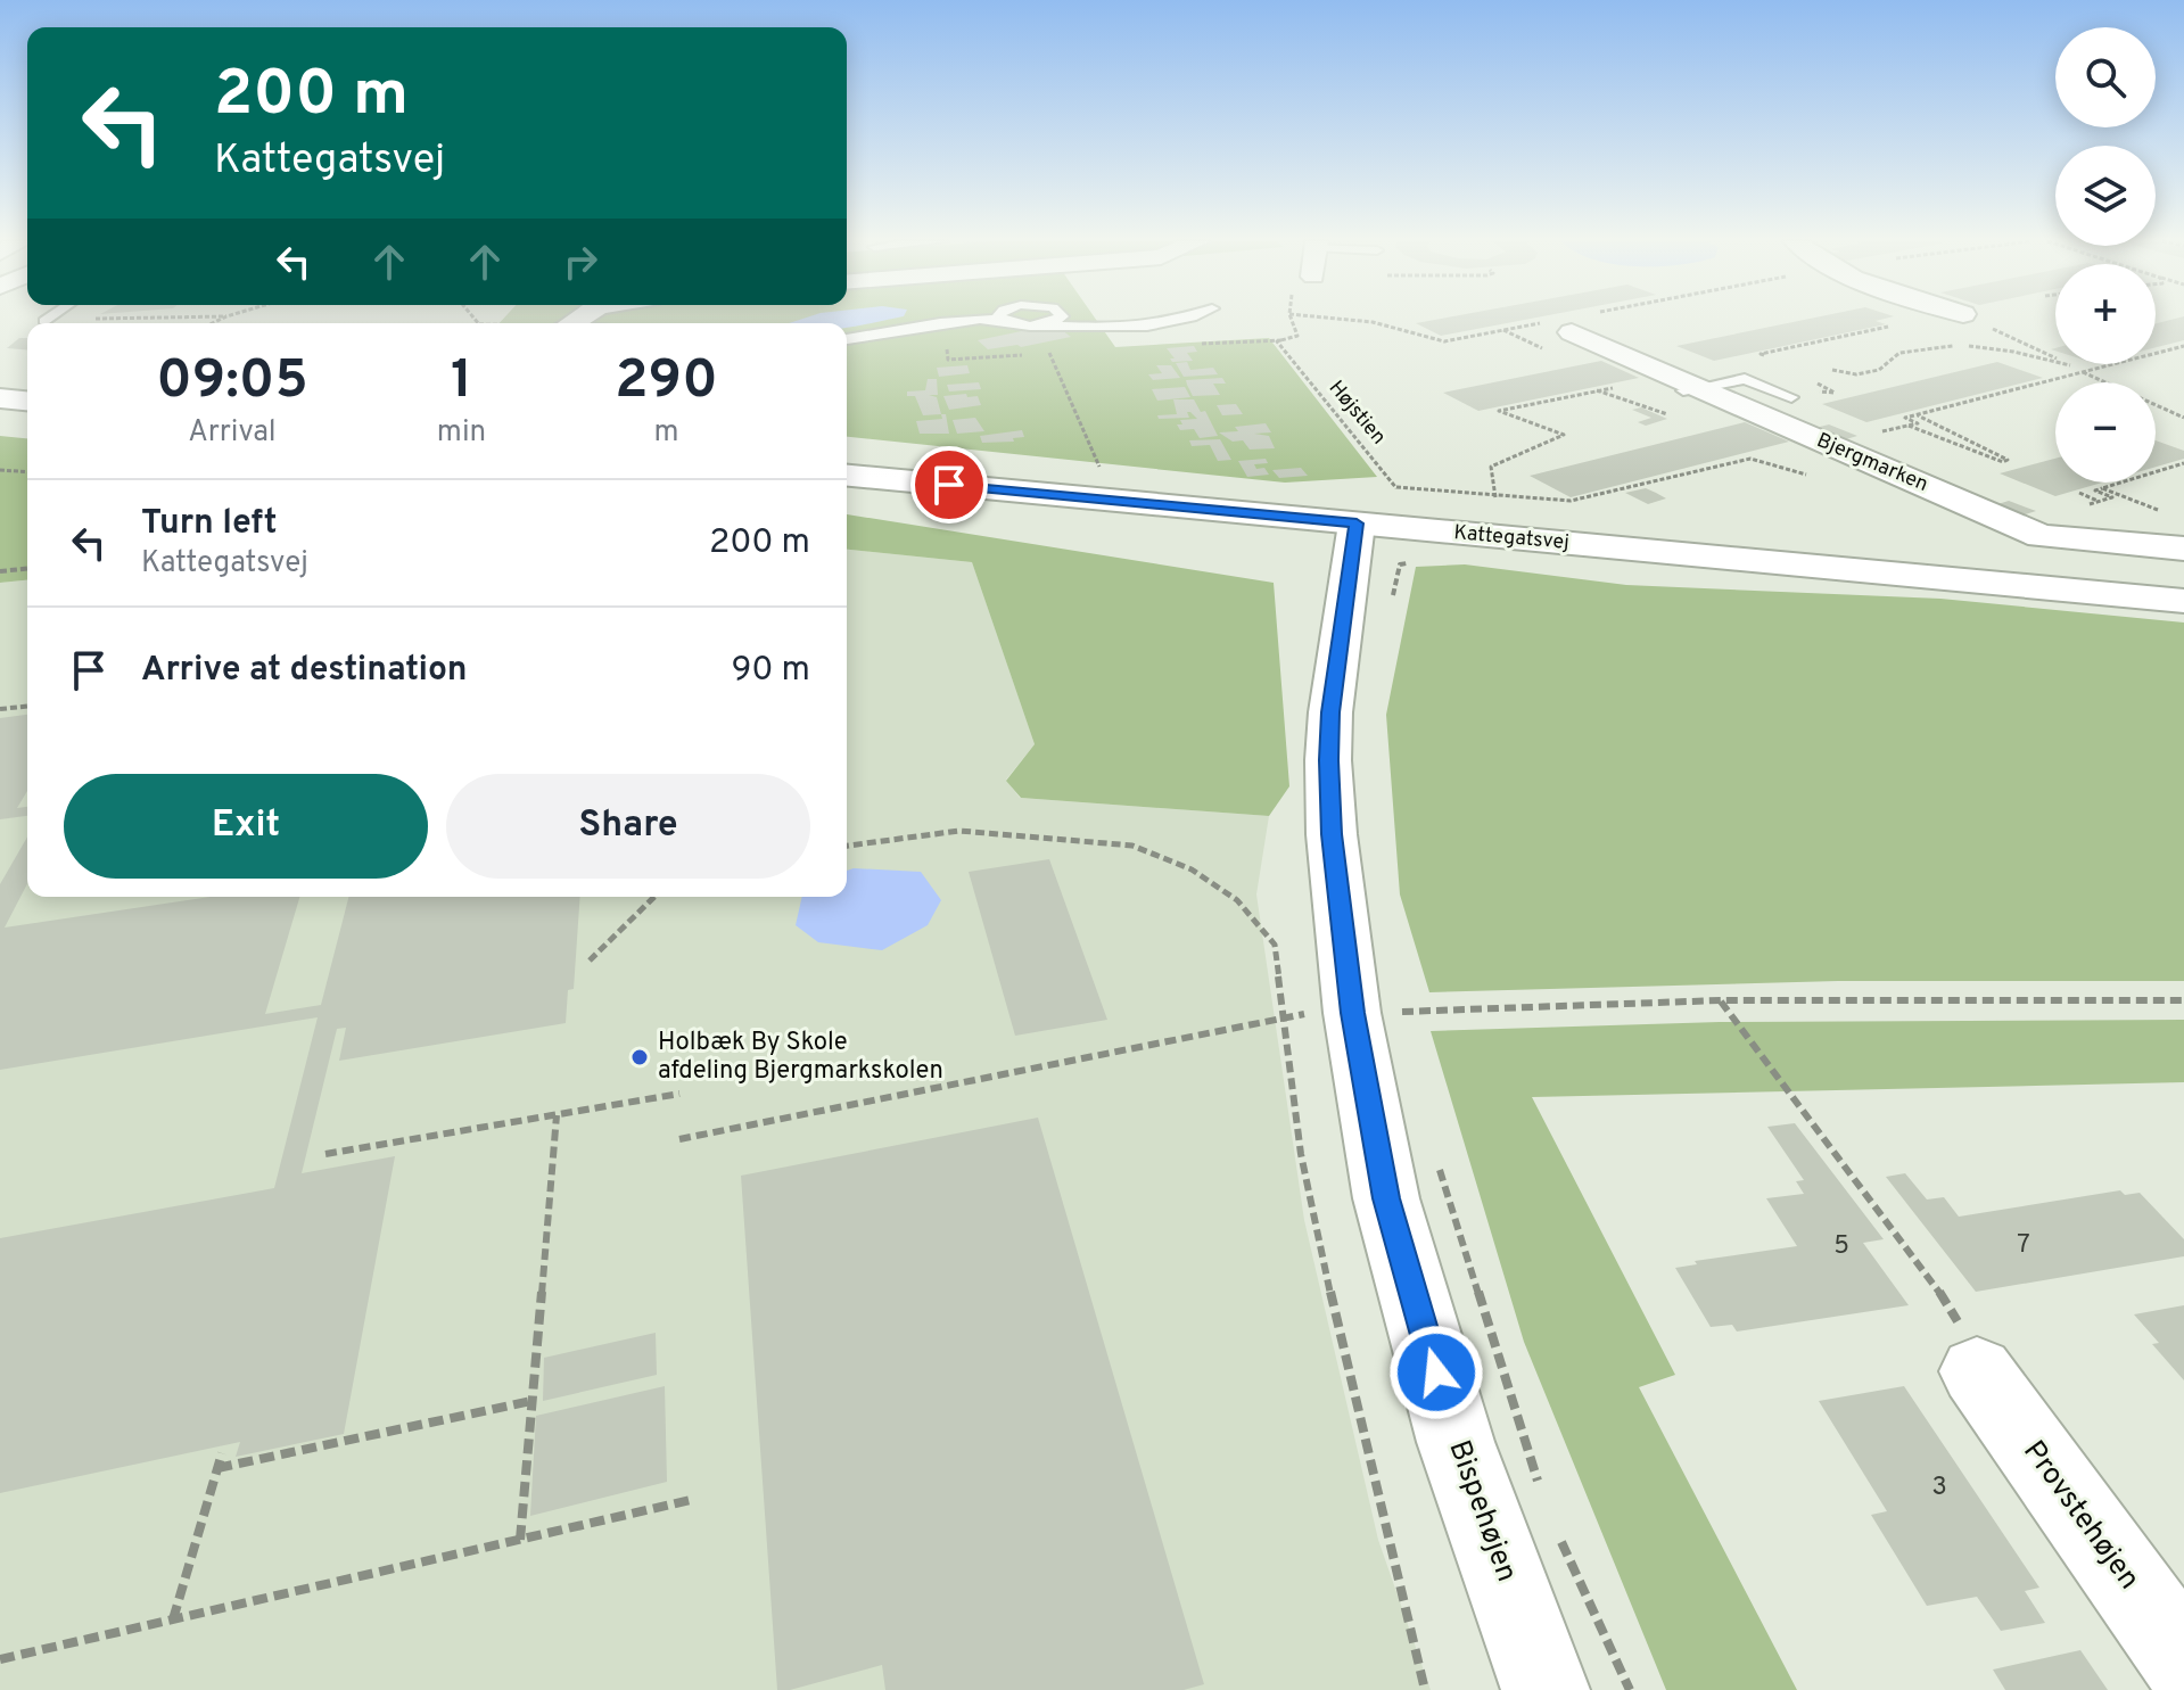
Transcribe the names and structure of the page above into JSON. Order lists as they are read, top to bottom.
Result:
{
  "streets": {
    "street": [
      "Bjergmarken",
      "Kattegatsvej",
      "Bispehøjen",
      "Provstehøjen"
    ],
    "path": ["Højstien"]
  },
  "crossings": [
    ["Højstien", "Kattegatsvej"],
    ["Højstien", "Bispehøjen"],
    ["Kattegatsvej", "Bispehøjen"]
  ],
  "places": ["Holbæk By Skole afdeling Bjergmarkskolen"],
  "house_numbers": ["7", "5", "3"],
  "page": {
    "map_buttons": ["+", "−"],
    "turn": ["200 m", "Kattegatsvej"],
    "eta": [
      "09:05",
      "Arrival",
      "1",
      "min",
      "290",
      "m"
    ],
    "list": [
      {
        "name": "Turn left",
        "note": "Kattegatsvej",
        "value": "200 m"
      },
      {
        "name": "Arrive at destination",
        "value": "90 m"
      }
    ],
    "buttons": ["Exit", "Share"]
  }
}
